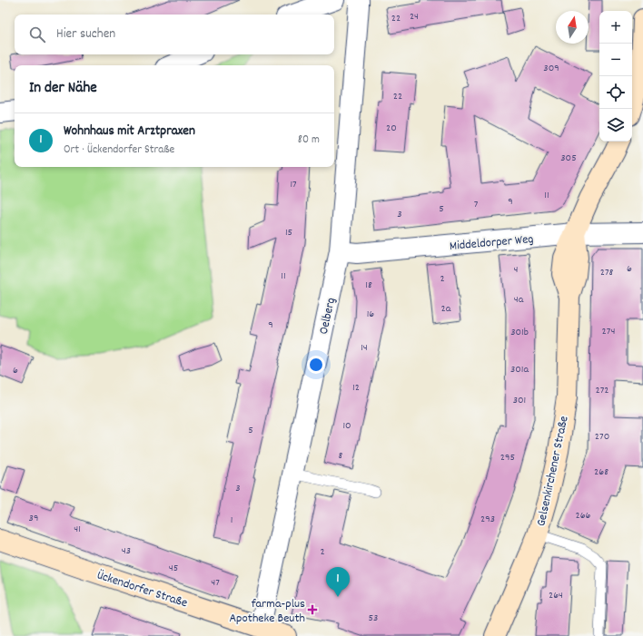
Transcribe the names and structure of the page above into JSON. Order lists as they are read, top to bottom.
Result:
{
  "streets": {
    "street": [
      "Middeldorper Weg",
      "Oelberg",
      "Gelsenkirchener Straße",
      "Ückendorfer Straße"
    ]
  },
  "crossings": [
    ["Middeldorper Weg", "Oelberg"],
    ["Middeldorper Weg", "Gelsenkirchener Straße"],
    ["Oelberg", "Ückendorfer Straße"]
  ],
  "places": {
    "health": ["farma-plus Apotheke Beuth"]
  },
  "house_numbers": [
    "24",
    "22",
    "309",
    "22",
    "20",
    "305",
    "17",
    "11",
    "9",
    "7",
    "5",
    "3",
    "15",
    "6",
    "4",
    "278",
    "11",
    "2",
    "18",
    "4a",
    "2a",
    "16",
    "9",
    "274",
    "301b",
    "14",
    "301a",
    "6",
    "12",
    "272",
    "301",
    "10",
    "5",
    "270",
    "8",
    "295",
    "268",
    "3",
    "266",
    "39",
    "293",
    "1",
    "41",
    "43",
    "2",
    "45",
    "47",
    "264",
    "53"
  ],
  "north": "top",
  "page": {
    "map_buttons": ["+", "−"],
    "search": "Hier suchen",
    "heading": "In der Nähe",
    "list": [
      {
        "mark": "1",
        "name": "Wohnhaus mit Arztpraxen",
        "note": "Ort · Ückendorfer Straße",
        "value": "80 m"
      }
    ],
    "pins": "1"
  }
}
